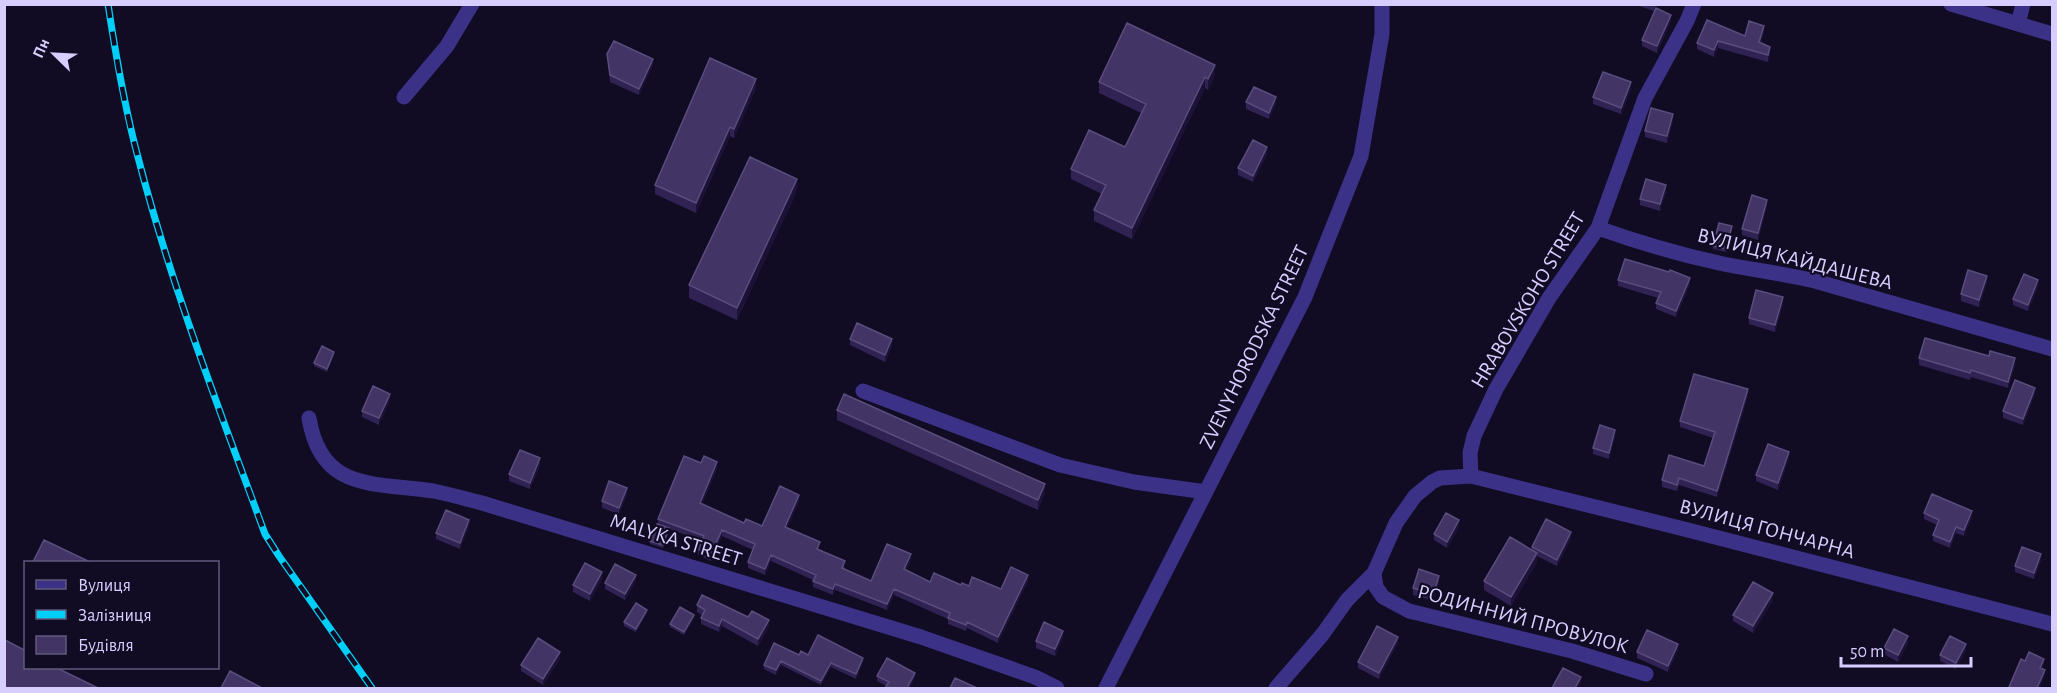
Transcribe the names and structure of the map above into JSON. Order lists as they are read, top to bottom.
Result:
{
  "streets": {
    "street": [
      "ВУЛИЦЯ КАЙДАШЕВА",
      "HRABOVSKOHO STREET",
      "ZVENYHORODSKA STREET",
      "ВУЛИЦЯ ГОНЧАРНА",
      "MALYKA STREET",
      "РОДИННИЙ ПРОВУЛОК"
    ]
  },
  "crossings": [
    ["ВУЛИЦЯ КАЙДАШЕВА", "HRABOVSKOHO STREET"],
    ["HRABOVSKOHO STREET", "ВУЛИЦЯ ГОНЧАРНА"]
  ],
  "legend": ["Вулиця", "Залізниця", "Будівля"],
  "scale_bar": "50 m",
  "north": "top left"
}
